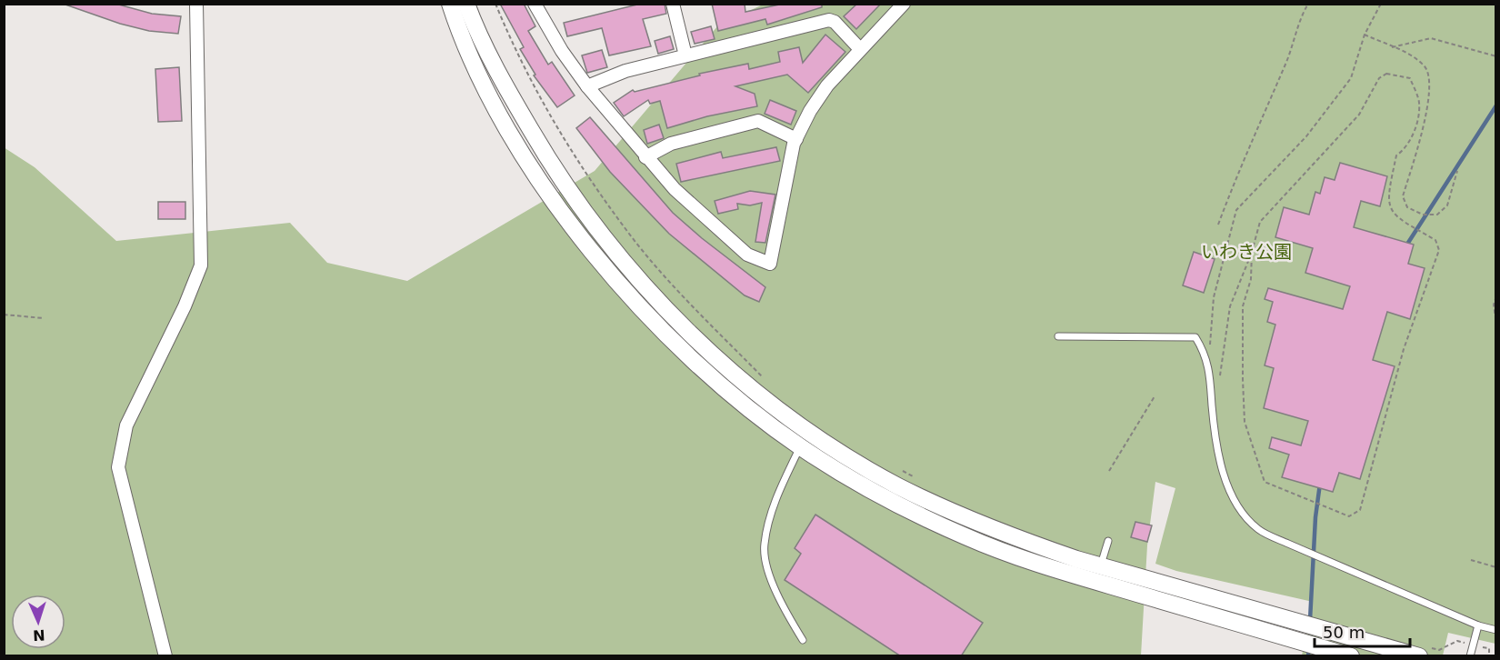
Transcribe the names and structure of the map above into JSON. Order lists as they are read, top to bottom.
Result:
{
  "parks": ["いわき公園"],
  "scale_bar": "50 m",
  "north": "bottom"
}
